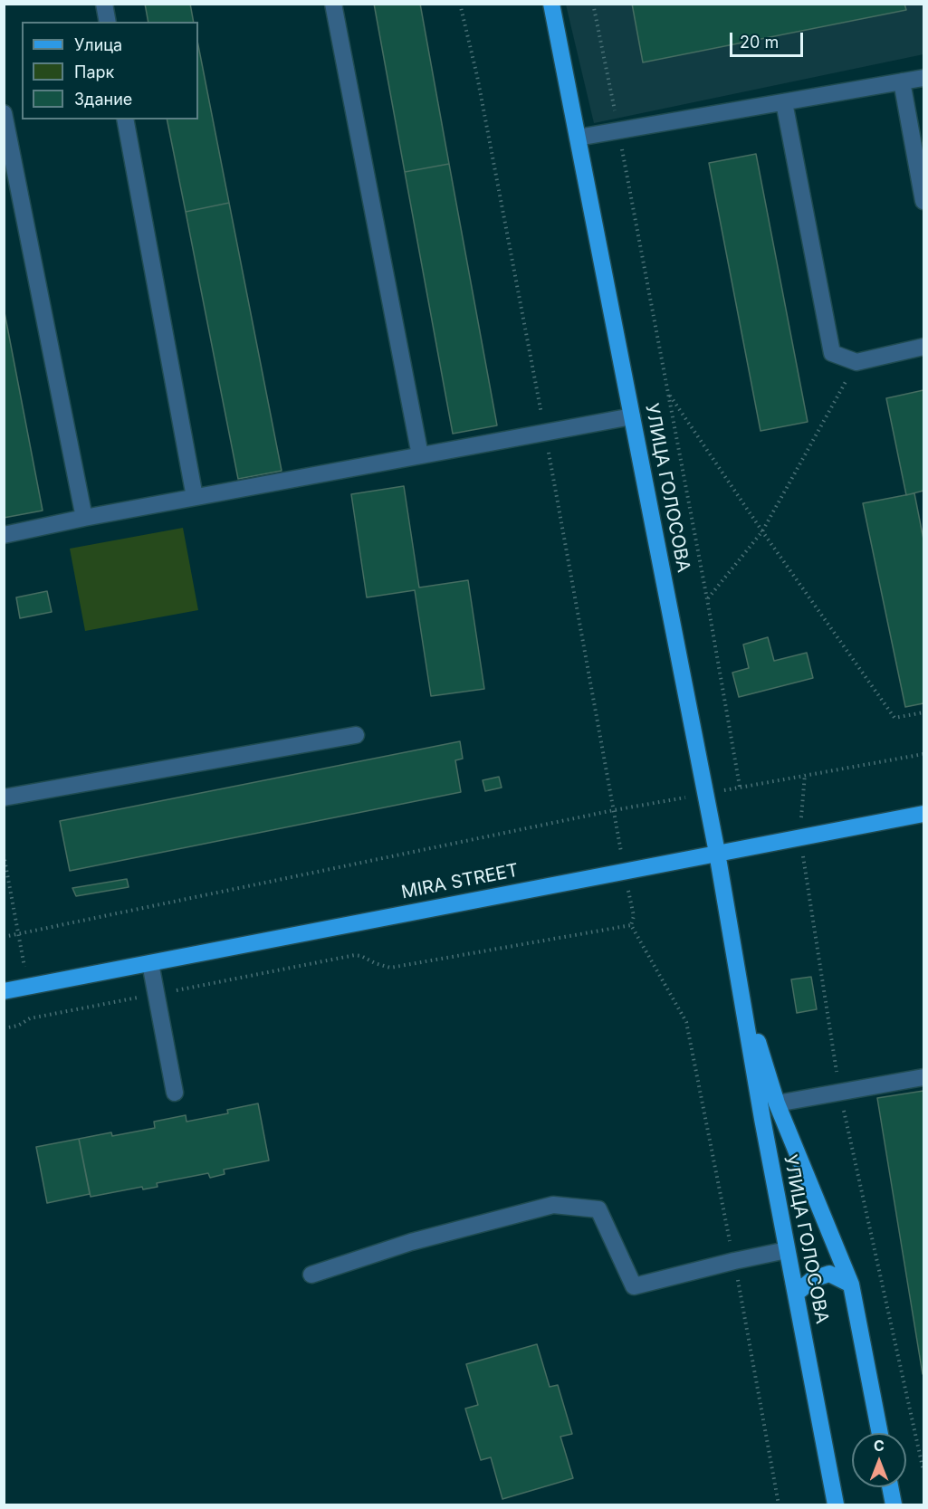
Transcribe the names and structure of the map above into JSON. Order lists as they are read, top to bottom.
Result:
{
  "streets": {
    "main road": ["УЛИЦА ГОЛОСОВА", "MIRA STREET"]
  },
  "crossings": [
    ["УЛИЦА ГОЛОСОВА", "MIRA STREET"]
  ],
  "legend": ["Улица", "Парк", "Здание"],
  "scale_bar": "20 m",
  "north": "top"
}
